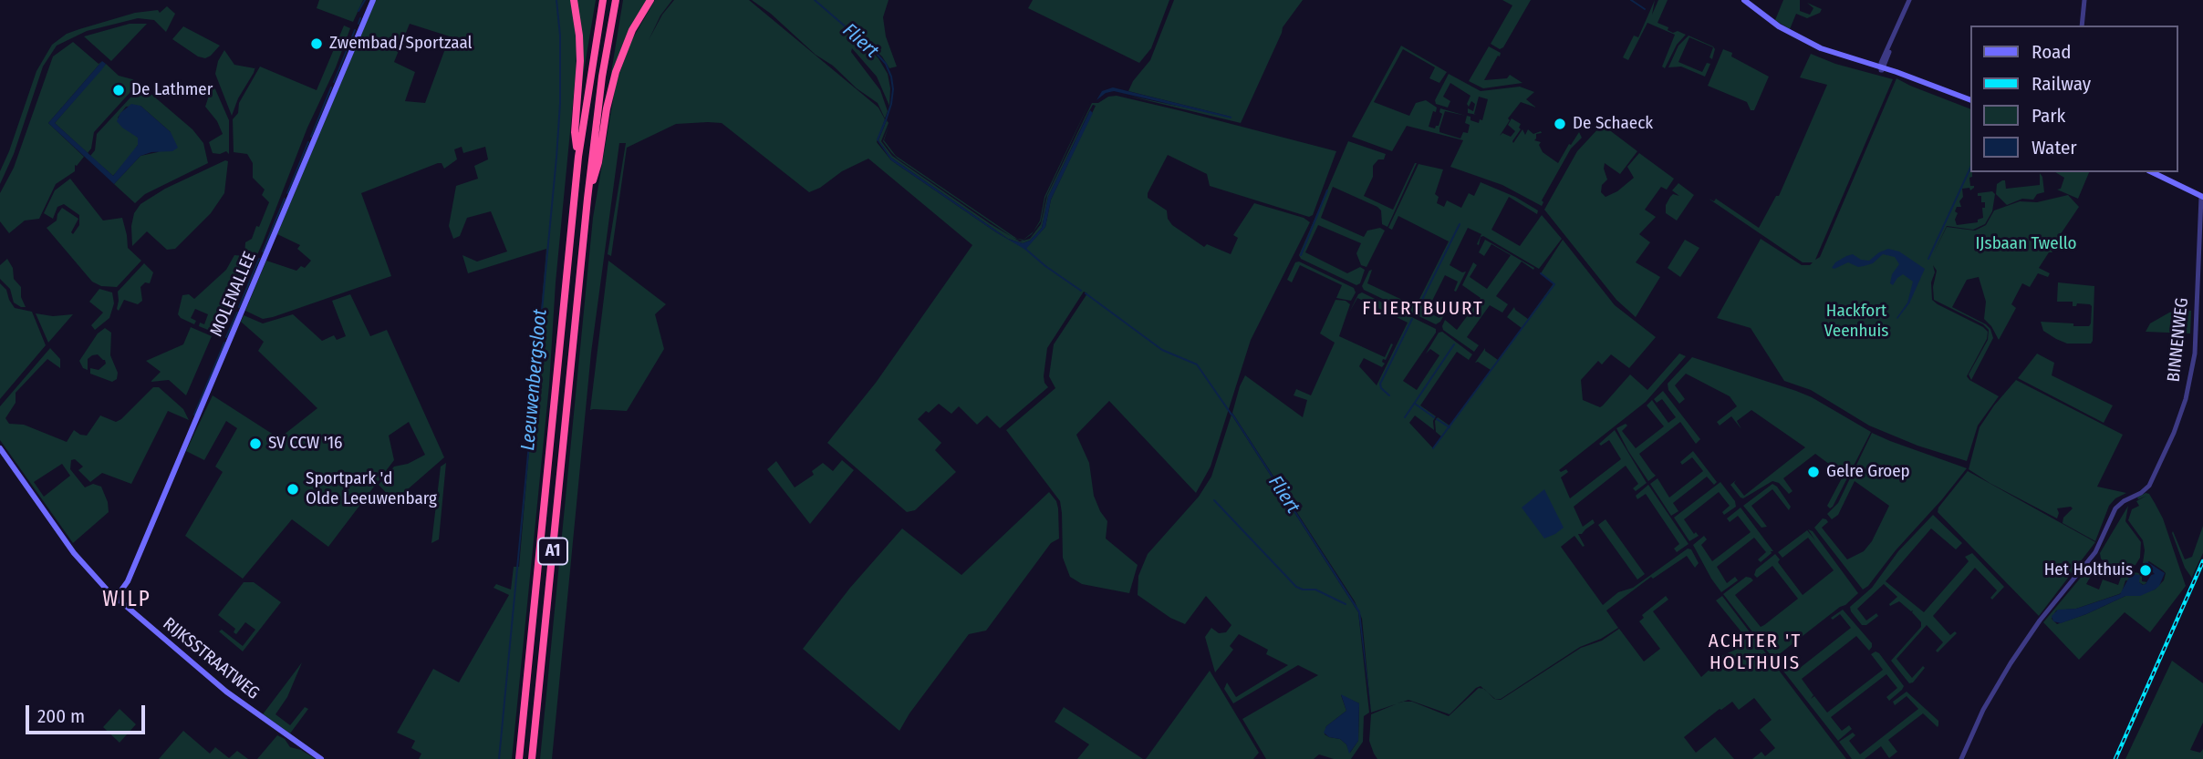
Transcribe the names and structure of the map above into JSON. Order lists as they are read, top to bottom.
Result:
{
  "streets": {
    "highway": ["A1"],
    "main road": ["MOLENALLEE", "RIJKSSTRAATWEG"],
    "street": ["BINNENWEG"]
  },
  "crossings": [
    ["MOLENALLEE", "RIJKSSTRAATWEG"]
  ],
  "districts": ["FLIERTBUURT", "WILP", "ACHTER 'T HOLTHUIS"],
  "water": ["Fliert", "Leeuwenbergsloot"],
  "parks": ["IJsbaan Twello", "Hackfort Veenhuis"],
  "places": [
    "Zwembad/Sportzaal",
    "De Lathmer",
    "De Schaeck",
    "SV CCW '16",
    "Gelre Groep",
    "Sportpark 'd Olde Leeuwenbarg",
    "Het Holthuis"
  ],
  "legend": [
    "Road",
    "Railway",
    "Park",
    "Water"
  ],
  "scale_bar": "200 m"
}
